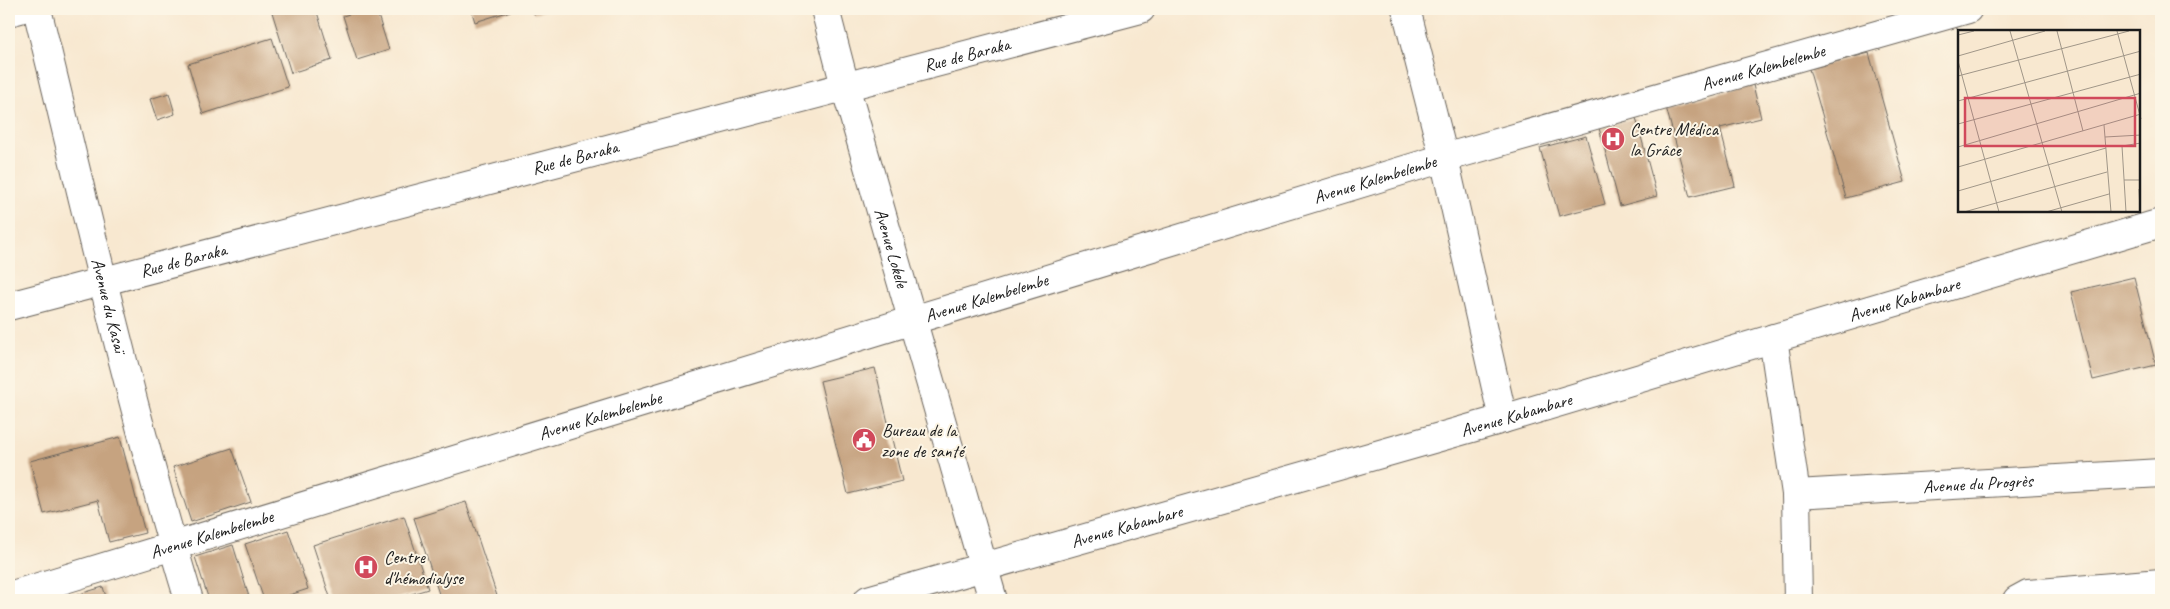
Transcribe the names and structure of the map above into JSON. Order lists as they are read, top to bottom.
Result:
{
  "streets": {
    "street": [
      "Rue de Baraka",
      "Avenue Kalembelembe",
      "Avenue Lokele",
      "Avenue Kabambare",
      "Avenue du Kasaï",
      "Avenue du Progrès"
    ]
  },
  "crossings": [
    ["Rue de Baraka", "Avenue Lokele"],
    ["Rue de Baraka", "Avenue du Kasaï"],
    ["Avenue Kalembelembe", "Avenue Lokele"],
    ["Avenue Kalembelembe", "Avenue du Kasaï"],
    ["Avenue Lokele", "Avenue Kabambare"]
  ],
  "places": {
    "hospital": ["Centre Médica la Grâce", "Centre d'hémodialyse"],
    "public building": ["Bureau de la zone de santé"]
  }
}
